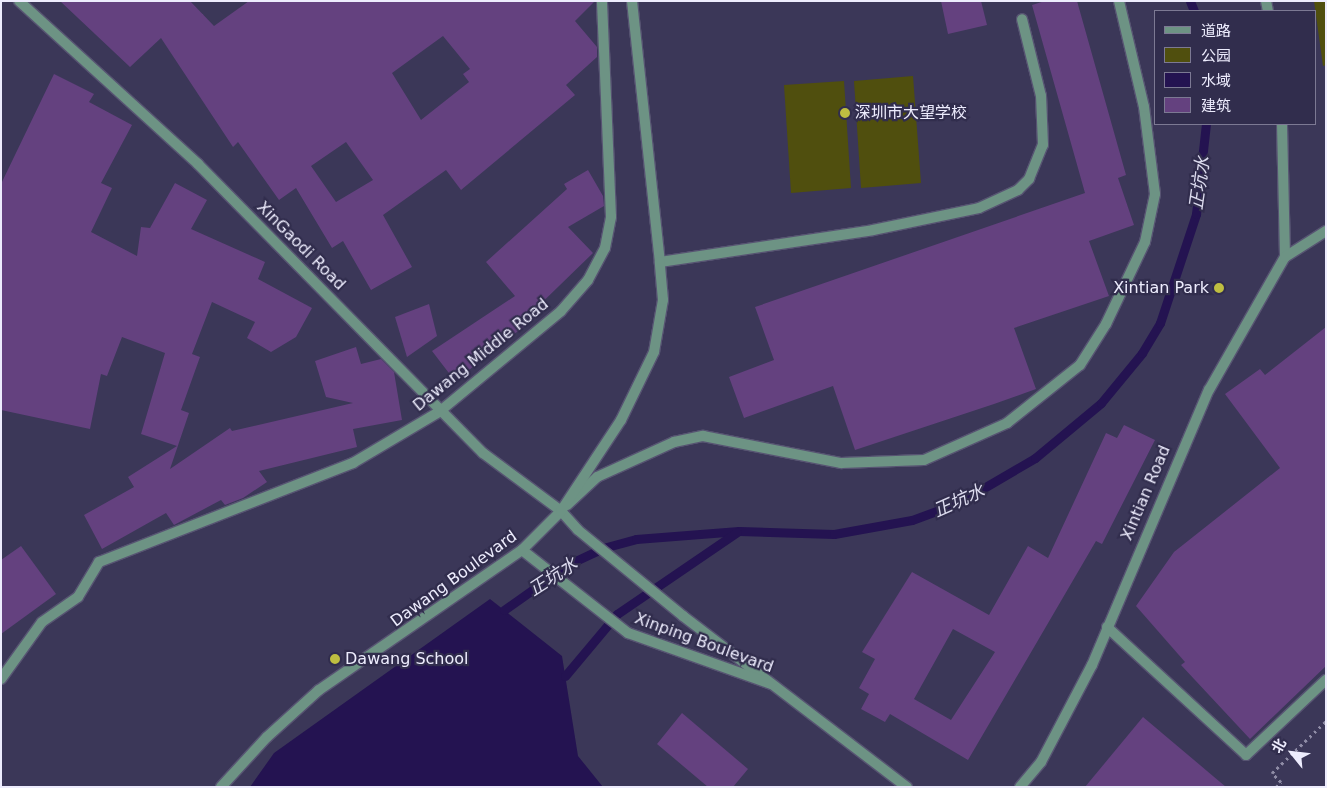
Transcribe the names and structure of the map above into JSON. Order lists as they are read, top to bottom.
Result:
{
  "streets": {
    "street": [
      "XinGaodi Road",
      "Dawang Middle Road",
      "Xintian Road",
      "Dawang Boulevard",
      "Xinping Boulevard"
    ]
  },
  "crossings": [
    ["XinGaodi Road", "Dawang Middle Road"],
    ["XinGaodi Road", "Dawang Boulevard"],
    ["XinGaodi Road", "Xinping Boulevard"],
    ["Dawang Boulevard", "Xinping Boulevard"]
  ],
  "water": ["正坑水"],
  "places": ["深圳市大望学校", "Xintian Park", "Dawang School"],
  "legend": [
    "道路",
    "公园",
    "水域",
    "建筑"
  ],
  "north": "top left"
}
